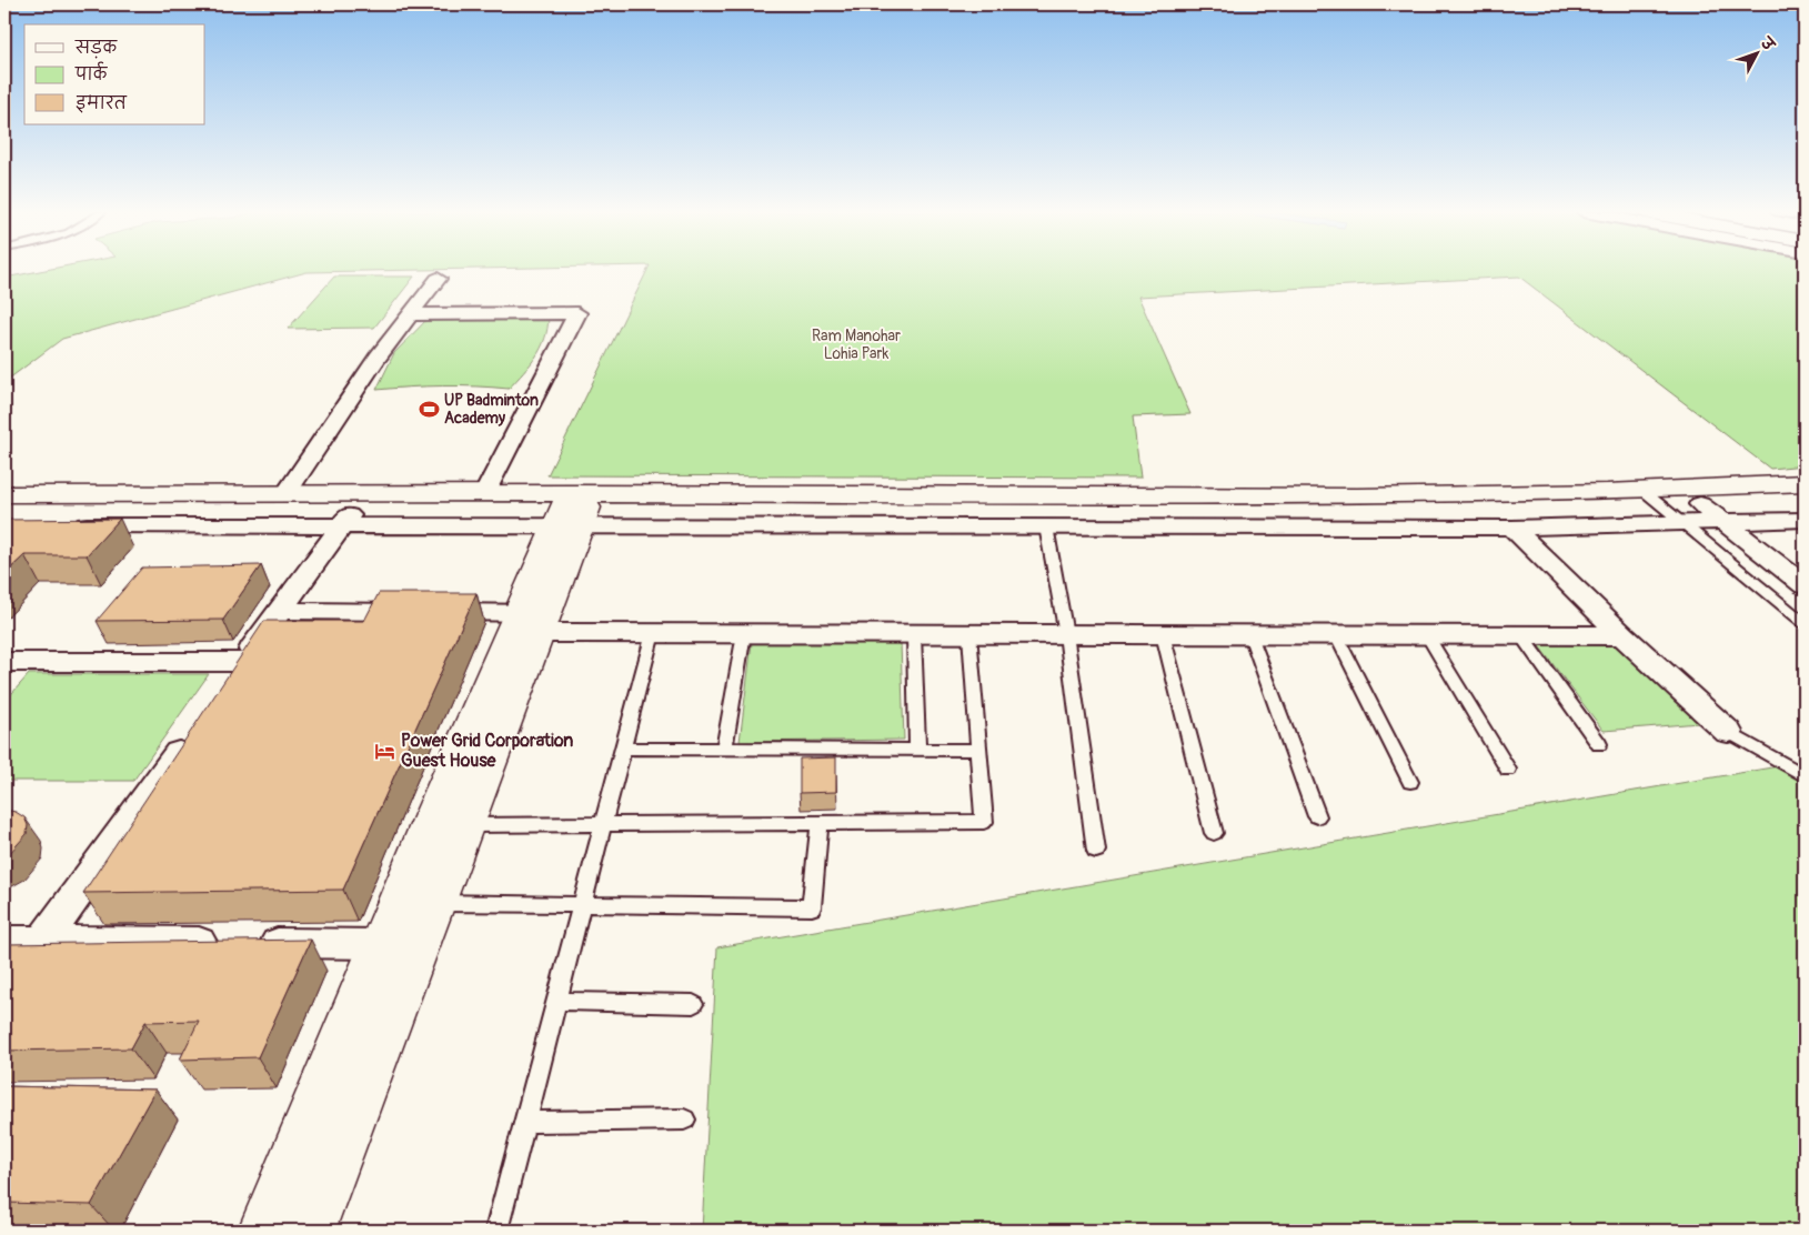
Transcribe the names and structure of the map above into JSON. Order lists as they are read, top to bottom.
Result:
{
  "parks": ["Ram Manohar Lohia Park"],
  "places": {
    "sports": ["UP Badminton Academy"],
    "hotel": ["Power Grid Corporation Guest House"]
  },
  "legend": ["सड़क", "पार्क", "इमारत"],
  "north": "top right"
}
